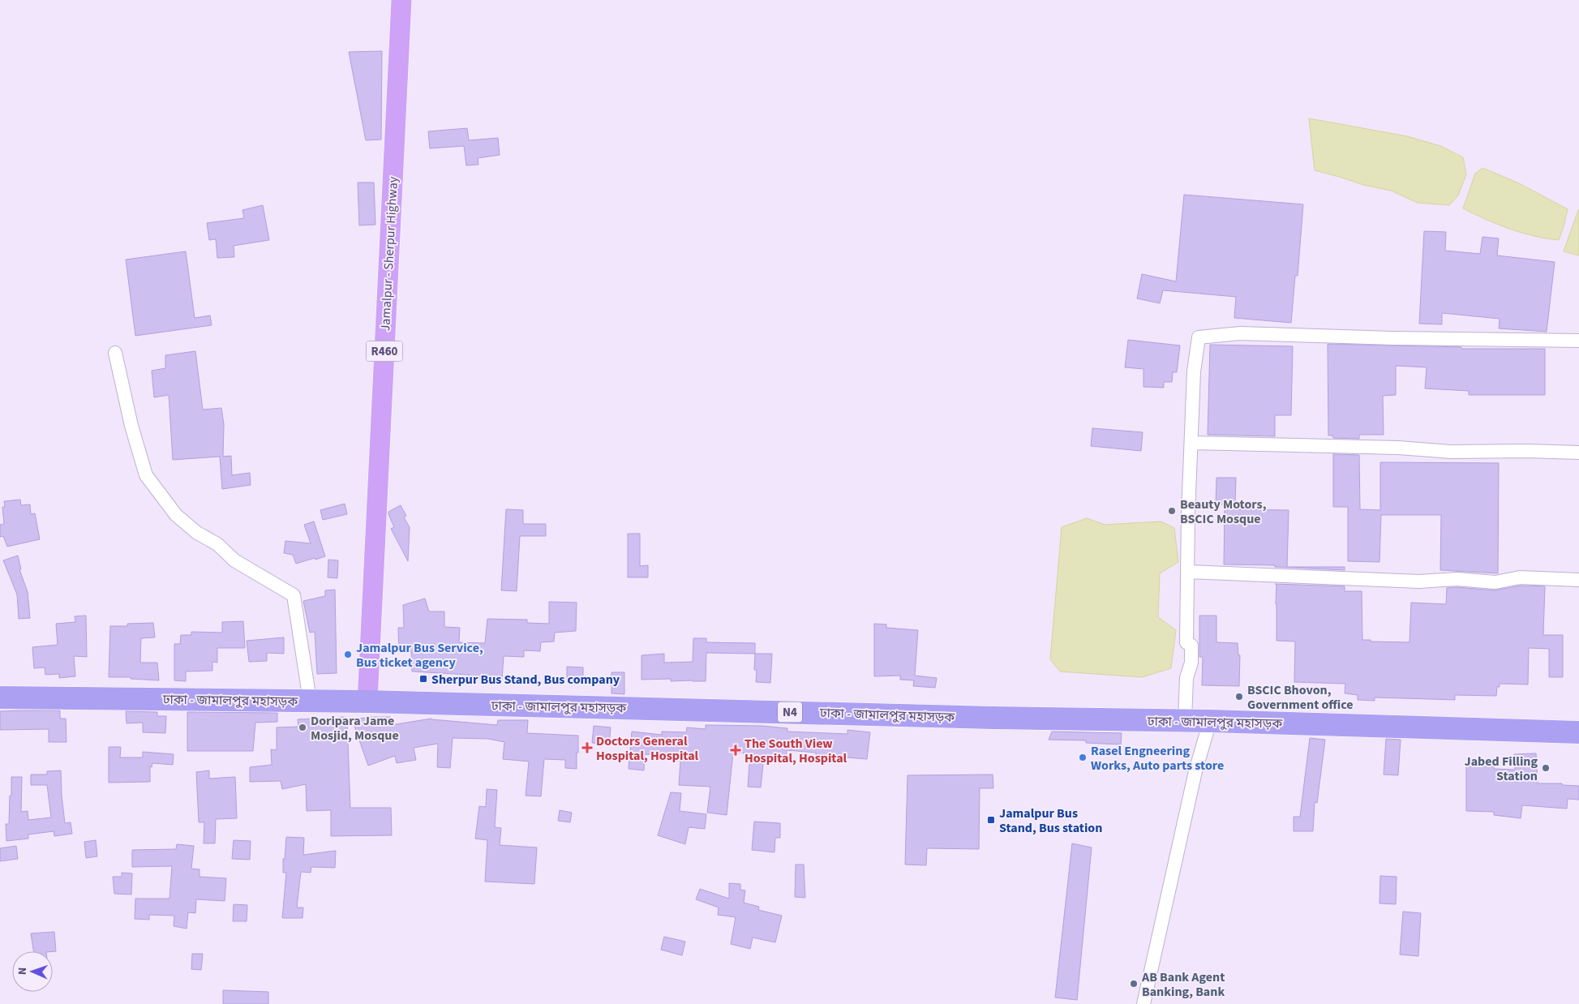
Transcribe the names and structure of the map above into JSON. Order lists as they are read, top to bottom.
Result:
{
  "streets": {
    "highway": ["ঢাকা - জামালপুর মহাসড়ক", "N4"],
    "main road": ["Jamalpur - Sherpur Highway", "R460"]
  },
  "crossings": [
    ["Jamalpur - Sherpur Highway", "ঢাকা - জামালপুর মহাসড়ক"]
  ],
  "places": {
    "other": [
      "Beauty Motors, BSCIC Mosque",
      "Jamalpur Bus Service, Bus ticket agency",
      "BSCIC Bhovon, Government office",
      "Doripara Jame Mosjid, Mosque",
      "Rasel Engneering Works, Auto parts store",
      "Jabed Filling Station",
      "AB Bank Agent Banking, Bank"
    ],
    "transit": ["Sherpur Bus Stand, Bus company", "Jamalpur Bus Stand, Bus station"],
    "health": ["Doctors General Hospital, Hospital", "The South View Hospital, Hospital"]
  },
  "north": "left"
}
